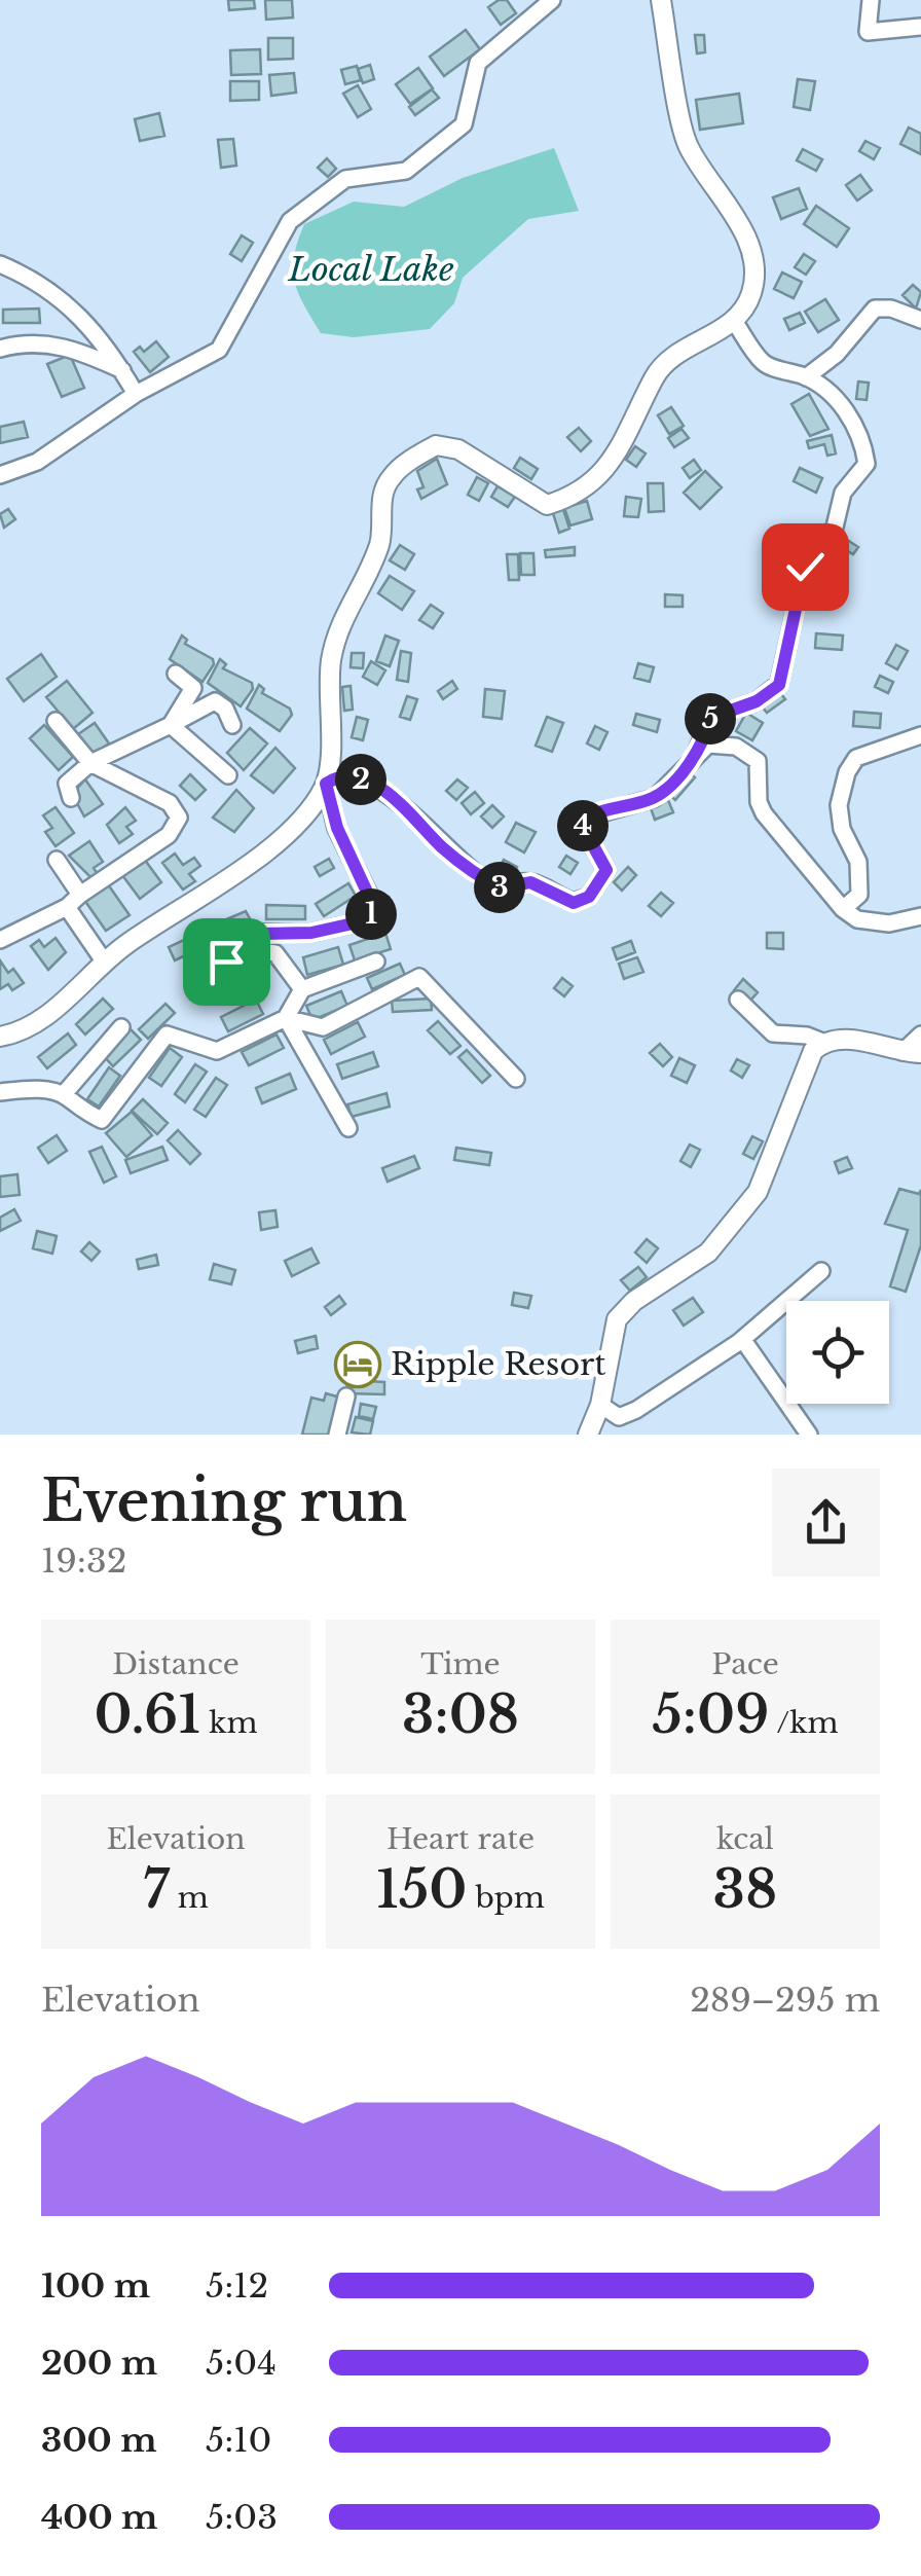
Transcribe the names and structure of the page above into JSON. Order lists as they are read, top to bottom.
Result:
{
  "water": ["Local Lake"],
  "places": {
    "hotel": ["Ripple Resort"]
  },
  "page": {
    "pins": [
      "5",
      "2",
      "4",
      "3",
      "1"
    ],
    "heading": ["Evening run", "19:32"],
    "stats": [
      ["Distance", "0.61 km"],
      ["Time", "3:08"],
      ["Pace", "5:09 /km"],
      ["Elevation", "7 m"],
      ["Heart rate", "150 bpm"],
      ["kcal", "38"]
    ],
    "chart": ["Elevation", "289–295 m"],
    "list": [
      {
        "name": "100 m",
        "note": "5:12"
      },
      {
        "name": "200 m",
        "note": "5:04"
      },
      {
        "name": "300 m",
        "note": "5:10"
      },
      {
        "name": "400 m",
        "note": "5:03"
      }
    ]
  }
}
